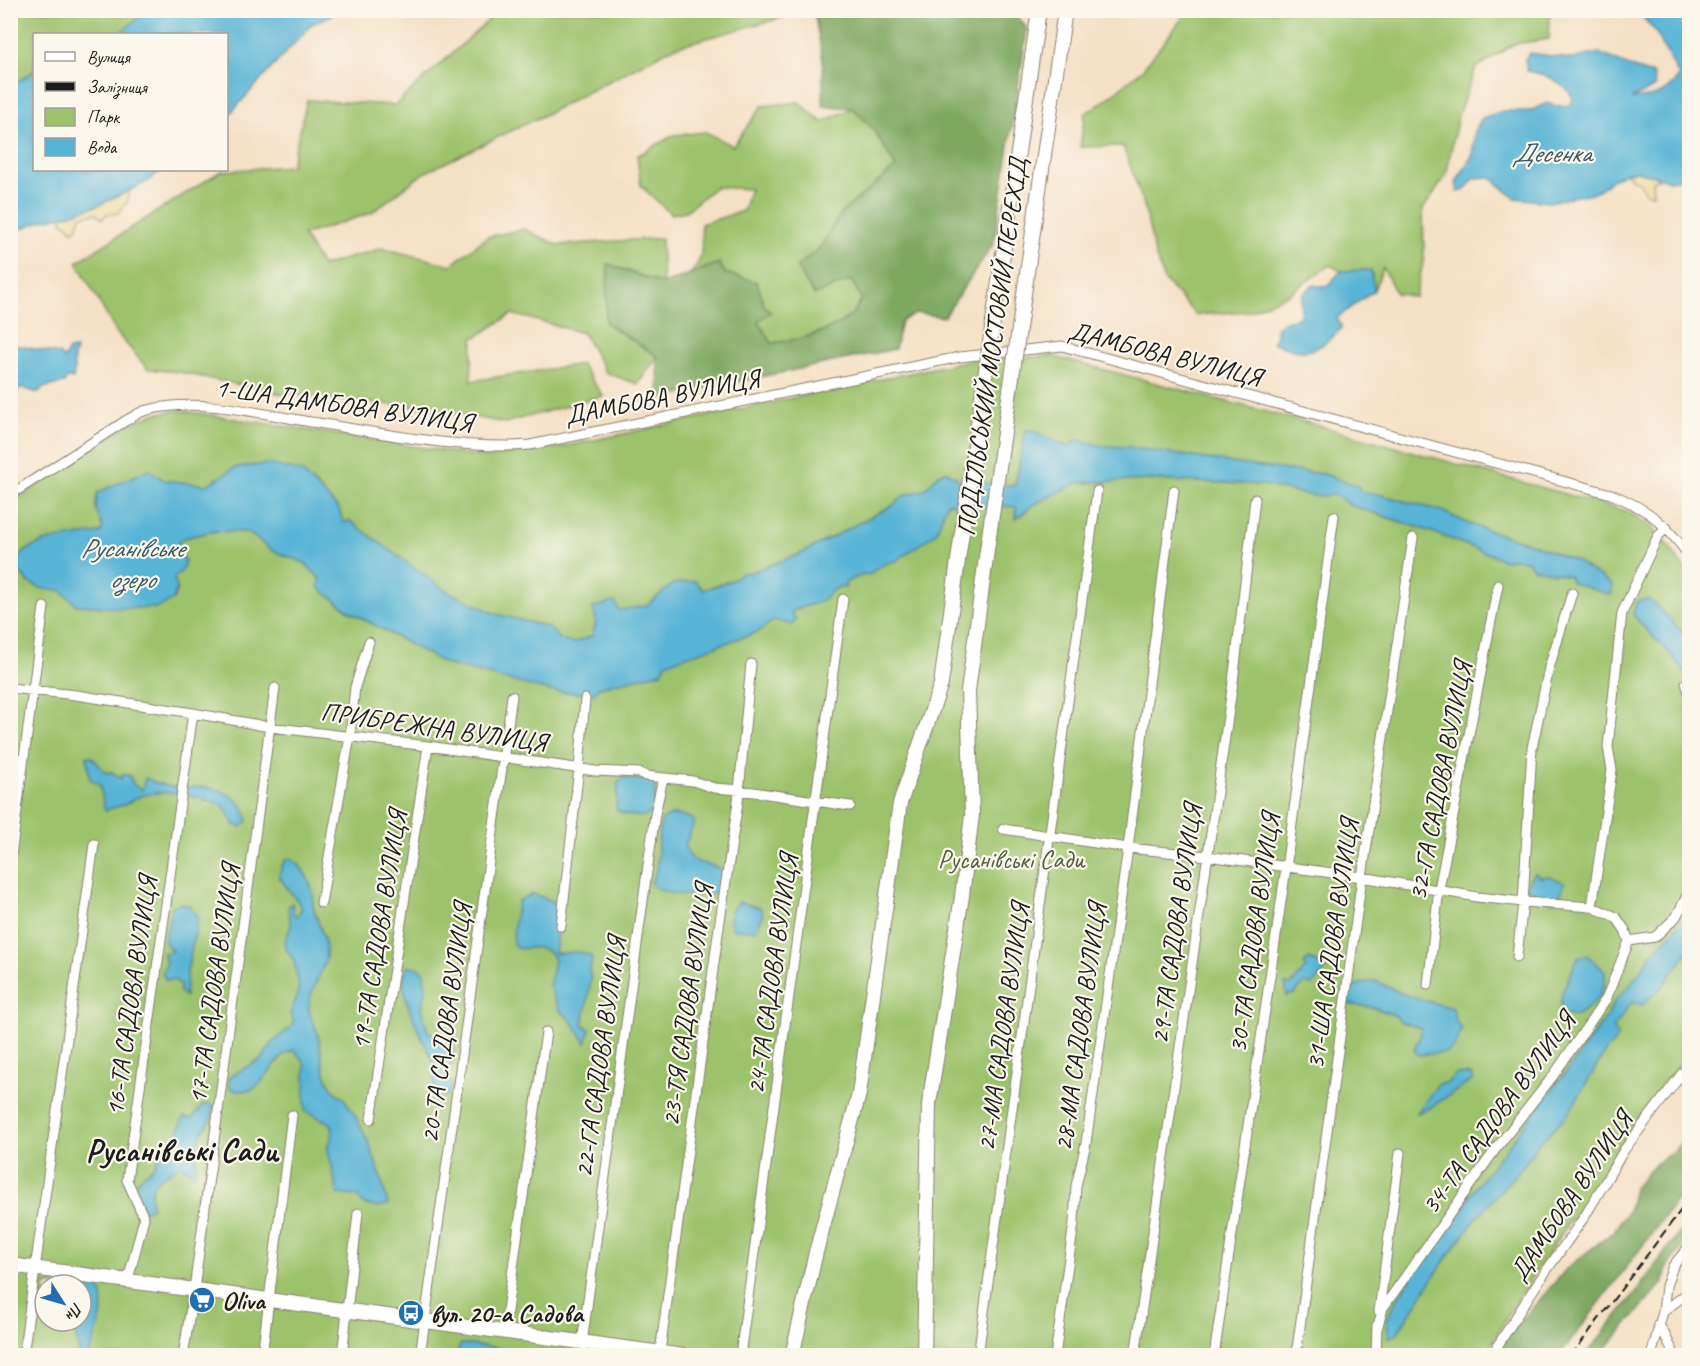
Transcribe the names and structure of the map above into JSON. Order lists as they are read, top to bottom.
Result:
{
  "streets": {
    "main road": ["ПОДІЛЬСЬКИЙ МОСТОВИЙ ПЕРЕХІД"],
    "street": [
      "ДАМБОВА ВУЛИЦЯ",
      "1-ША ДАМБОВА ВУЛИЦЯ",
      "ПРИБРЕЖНА ВУЛИЦЯ",
      "32-ГА САДОВА ВУЛИЦЯ",
      "29-ТА САДОВА ВУЛИЦЯ",
      "19-ТА САДОВА ВУЛИЦЯ",
      "30-ТА САДОВА ВУЛИЦЯ",
      "31-ША САДОВА ВУЛИЦЯ",
      "24-ТА САДОВА ВУЛИЦЯ",
      "17-ТА САДОВА ВУЛИЦЯ",
      "16-ТА САДОВА ВУЛИЦЯ",
      "23-ТЯ САДОВА ВУЛИЦЯ",
      "20-ТА САДОВА ВУЛИЦЯ",
      "27-МА САДОВА ВУЛИЦЯ",
      "28-МА САДОВА ВУЛИЦЯ",
      "22-ГА САДОВА ВУЛИЦЯ",
      "34-ТА САДОВА ВУЛИЦЯ"
    ]
  },
  "crossings": [
    ["ДАМБОВА ВУЛИЦЯ", "1-ША ДАМБОВА ВУЛИЦЯ"],
    ["ПРИБРЕЖНА ВУЛИЦЯ", "19-ТА САДОВА ВУЛИЦЯ"],
    ["ПРИБРЕЖНА ВУЛИЦЯ", "24-ТА САДОВА ВУЛИЦЯ"],
    ["ПРИБРЕЖНА ВУЛИЦЯ", "17-ТА САДОВА ВУЛИЦЯ"],
    ["ПРИБРЕЖНА ВУЛИЦЯ", "16-ТА САДОВА ВУЛИЦЯ"],
    ["ПРИБРЕЖНА ВУЛИЦЯ", "23-ТЯ САДОВА ВУЛИЦЯ"],
    ["ПРИБРЕЖНА ВУЛИЦЯ", "20-ТА САДОВА ВУЛИЦЯ"],
    ["ПРИБРЕЖНА ВУЛИЦЯ", "22-ГА САДОВА ВУЛИЦЯ"]
  ],
  "districts": ["Русанівські Сади"],
  "water": ["Десенка", "Русанівське озеро"],
  "parks": ["Русанівські Сади"],
  "places": {
    "supermarket": ["Oliva"],
    "bus stop": ["вул. 20-а Садова"]
  },
  "legend": [
    "Вулиця",
    "Залізниця",
    "Парк",
    "Вода"
  ],
  "north": "bottom right"
}
